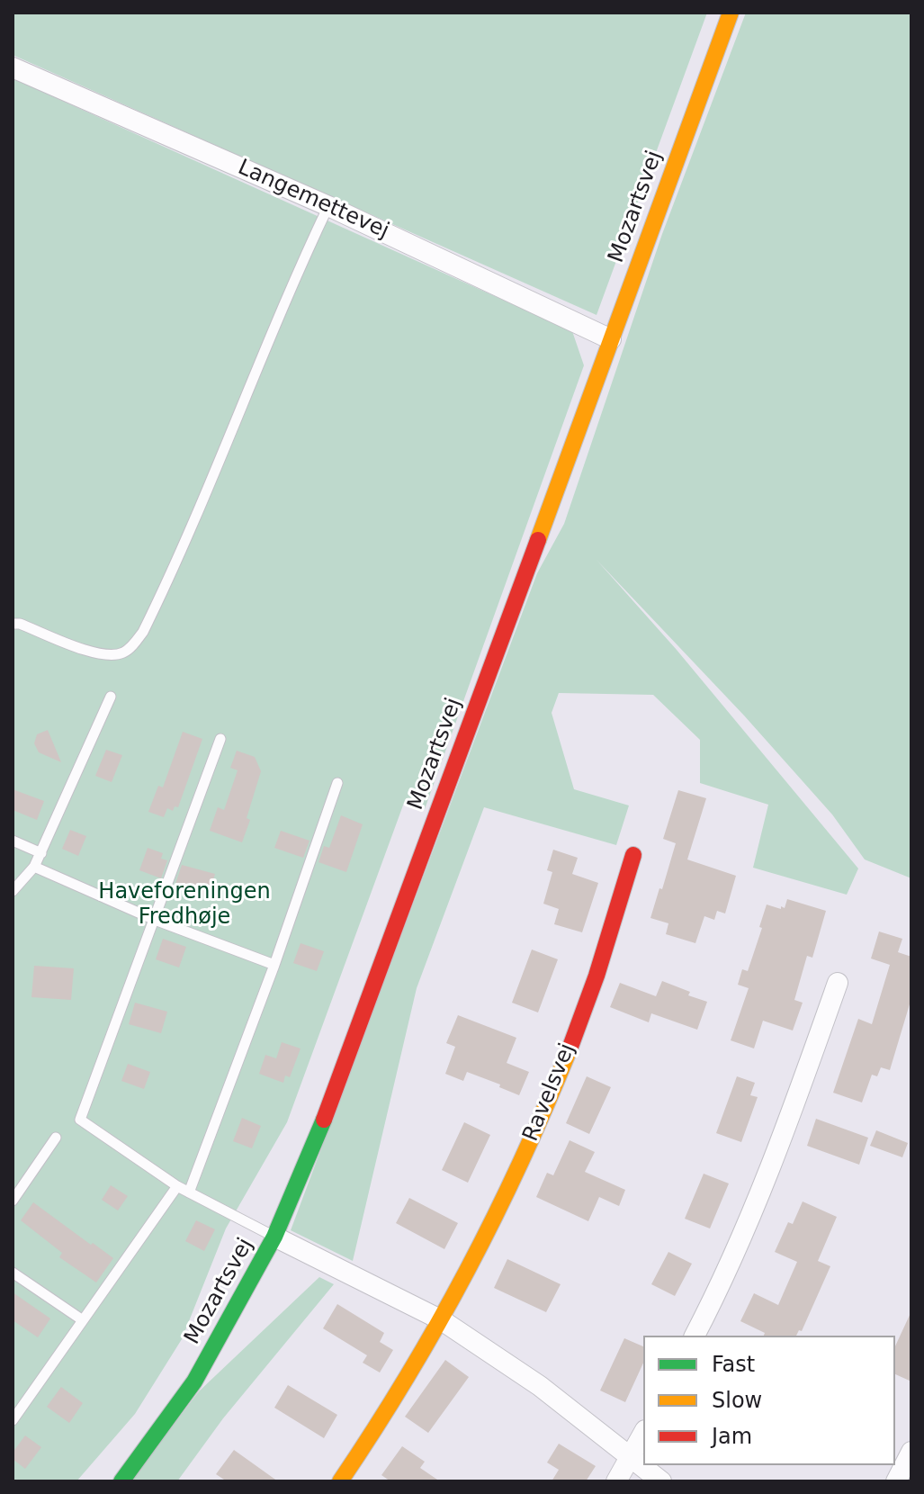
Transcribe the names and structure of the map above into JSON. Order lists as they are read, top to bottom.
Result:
{
  "streets": {
    "street": ["Langemettevej", "Mozartsvej", "Ravelsvej"]
  },
  "crossings": [
    ["Langemettevej", "Mozartsvej"]
  ],
  "parks": ["Haveforeningen Fredhøje"],
  "legend": ["Fast", "Slow", "Jam"]
}
